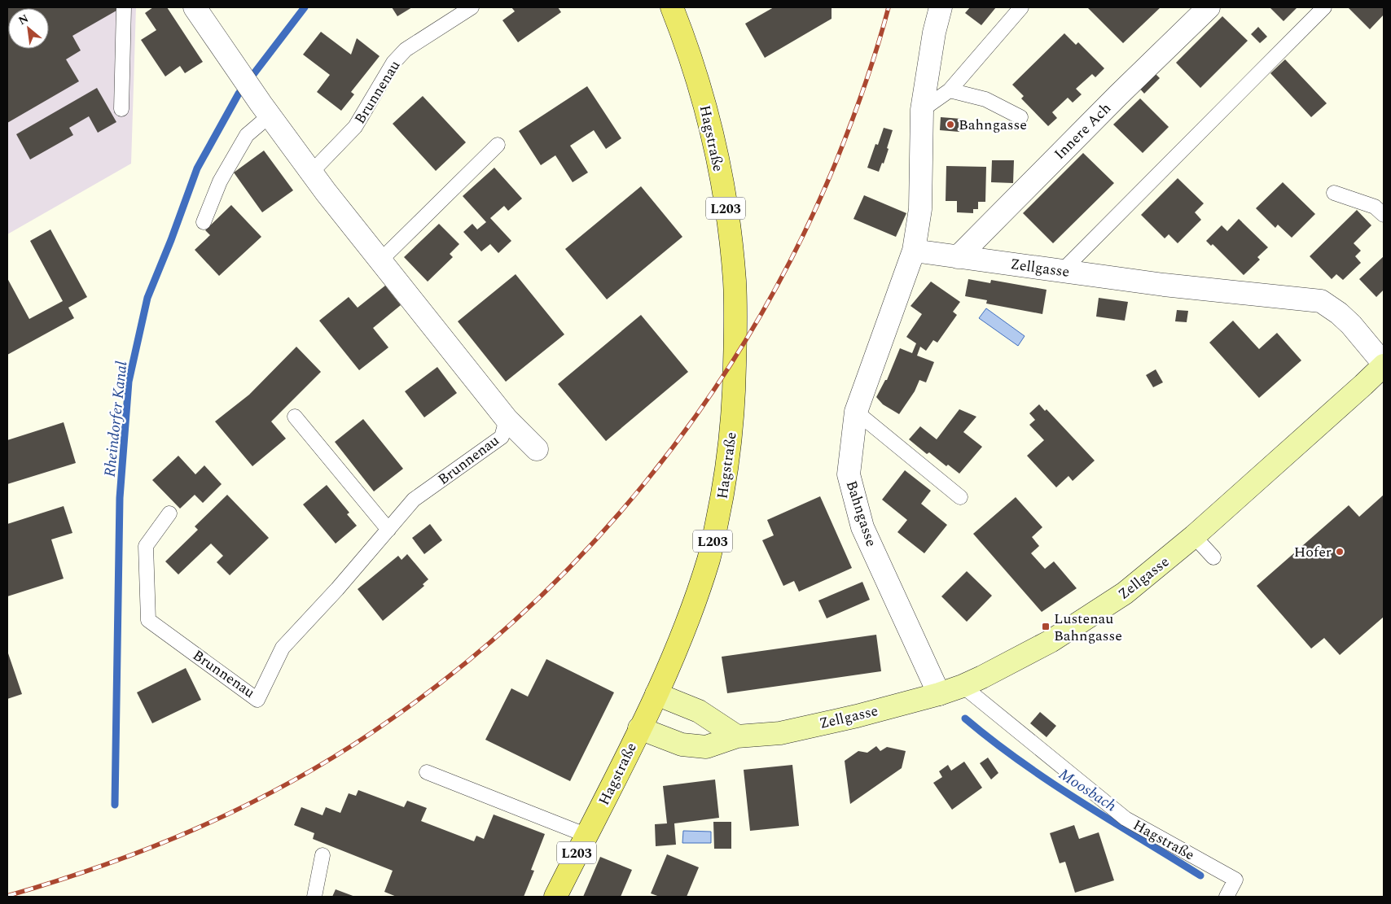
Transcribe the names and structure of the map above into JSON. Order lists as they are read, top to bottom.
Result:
{
  "streets": {
    "main road": ["Hagstraße", "L203", "Zellgasse"],
    "street": ["Brunnenau", "Innere Ach", "Bahngasse"]
  },
  "crossings": [
    ["Innere Ach", "Zellgasse"],
    ["Hagstraße", "Zellgasse"],
    ["Zellgasse", "Bahngasse"]
  ],
  "water": ["Rheindorfer Kanal", "Moosbach"],
  "places": {
    "other": ["Bahngasse", "Hofer"],
    "transit": ["Lustenau Bahngasse"]
  },
  "north": "top left"
}
